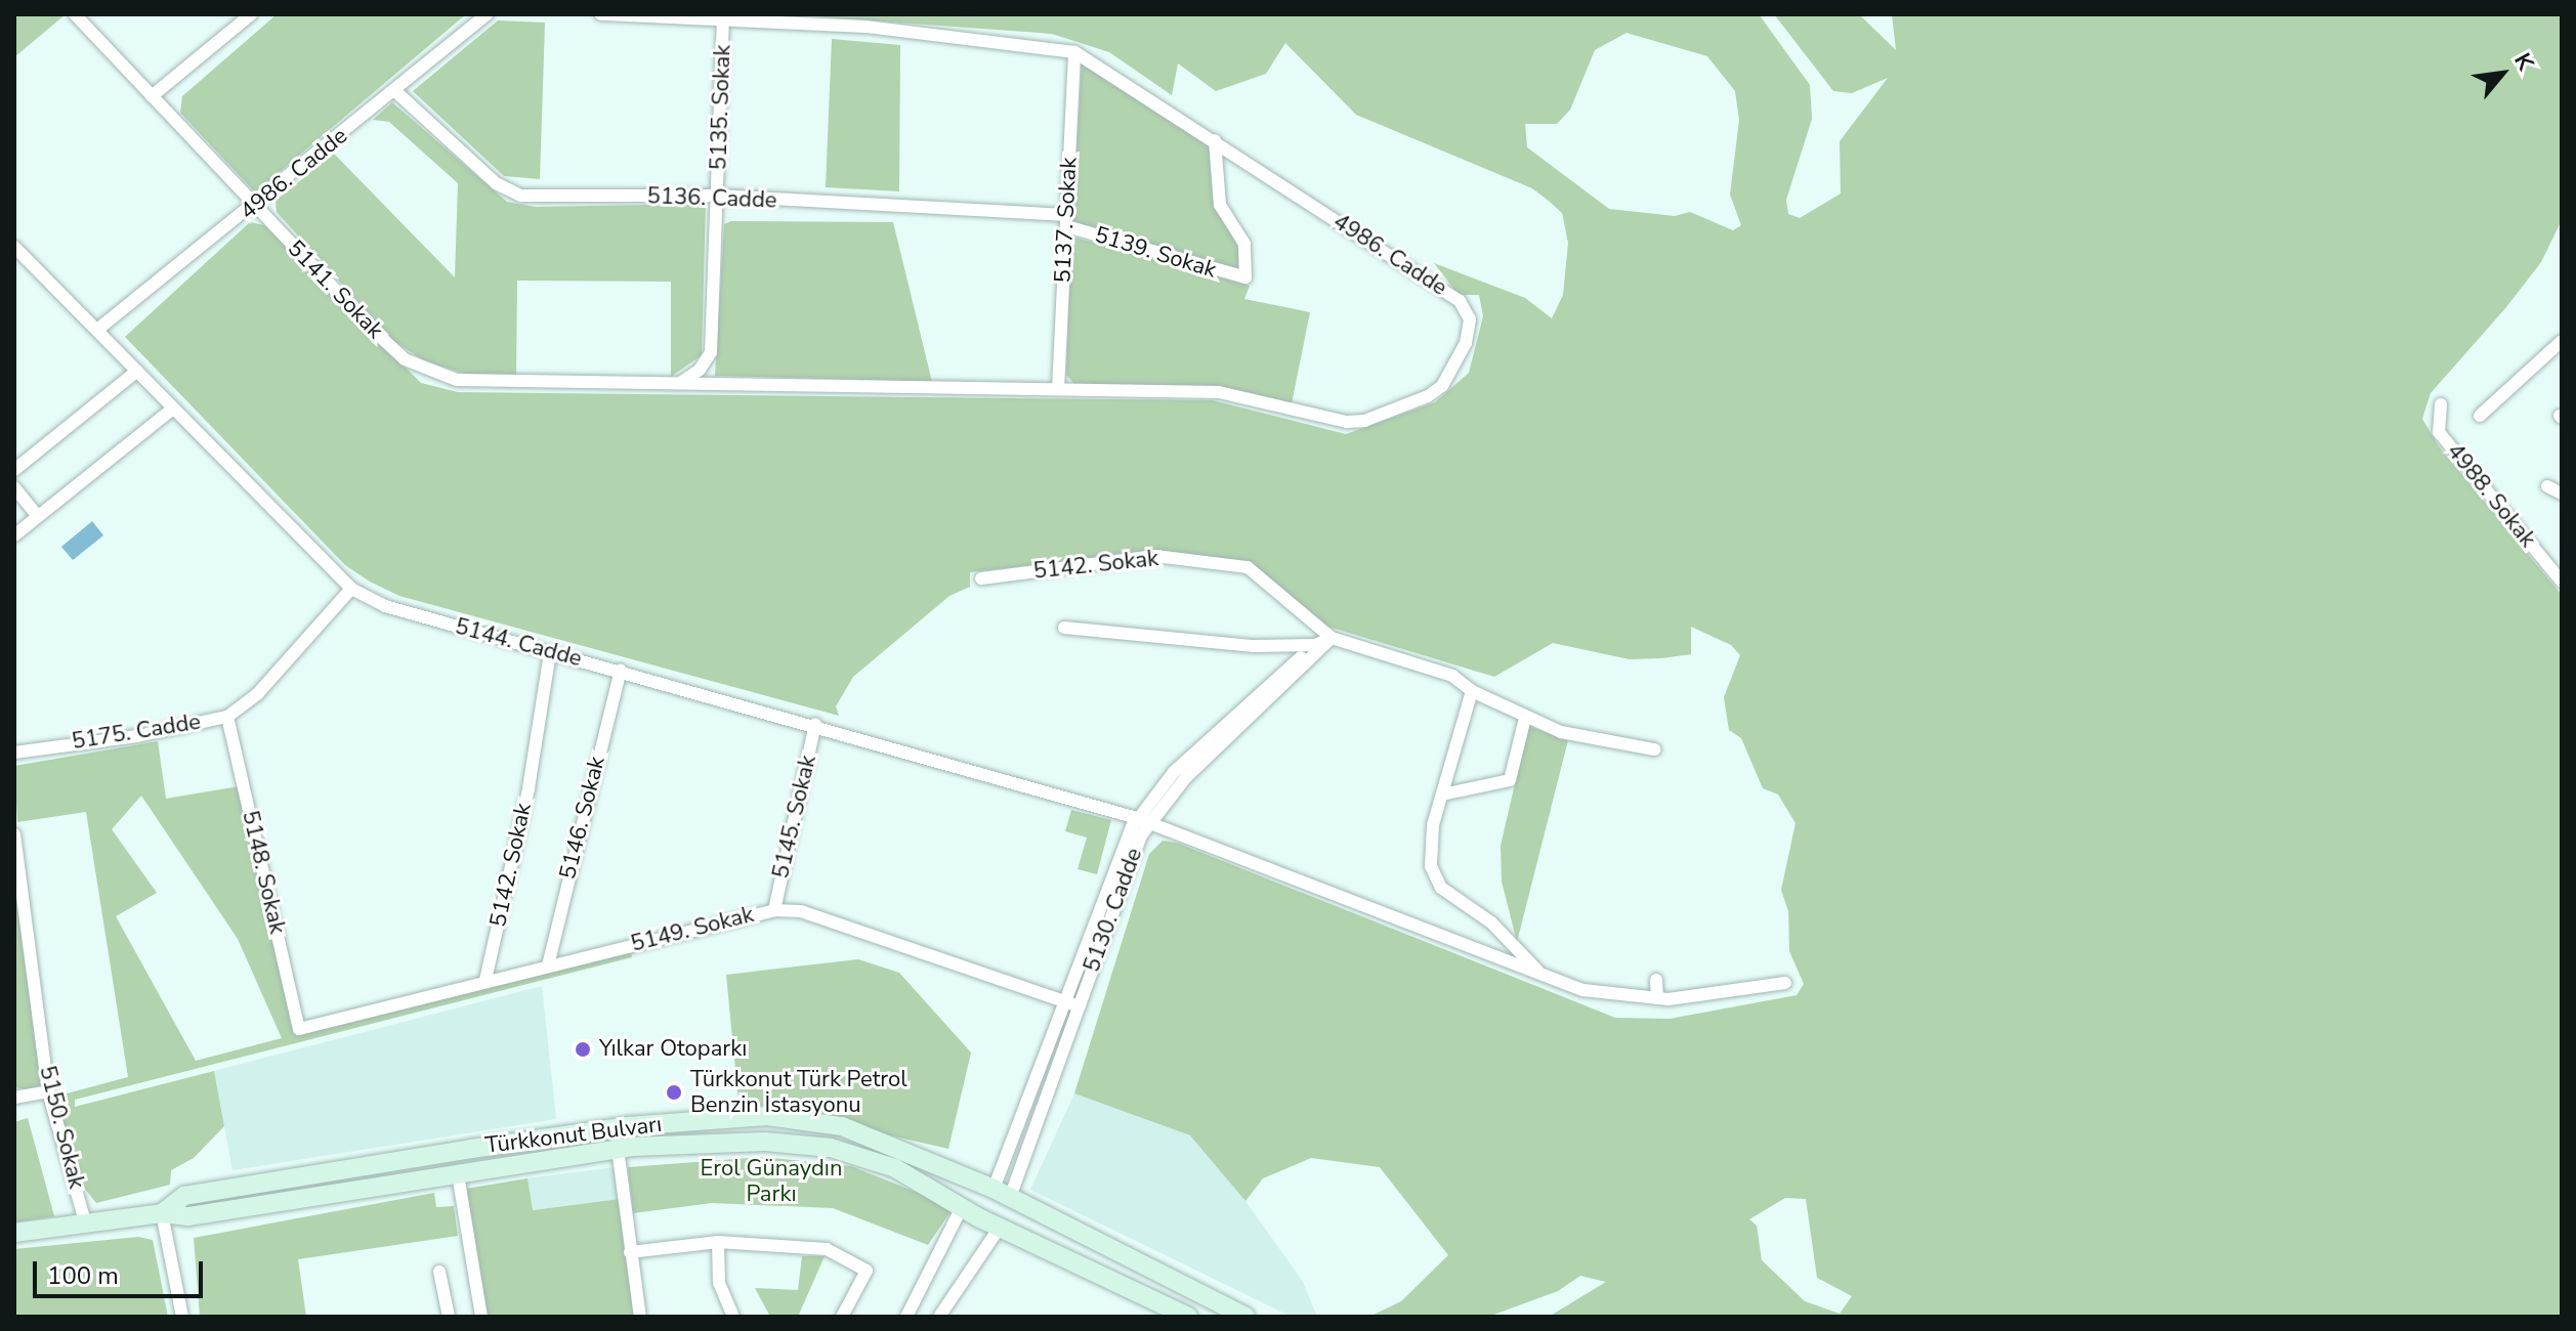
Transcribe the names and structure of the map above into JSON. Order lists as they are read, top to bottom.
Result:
{
  "streets": {
    "street": [
      "5135. Sokak",
      "4986. Cadde",
      "5136. Cadde",
      "5137. Sokak",
      "5139. Sokak",
      "5141. Sokak",
      "4988. Sokak",
      "5142. Sokak",
      "5144. Cadde",
      "5175. Cadde",
      "5145. Sokak",
      "5146. Sokak",
      "5148. Sokak",
      "5130. Cadde",
      "5149. Sokak",
      "5150. Sokak",
      "Türkkonut Bulvarı"
    ]
  },
  "crossings": [
    ["5135. Sokak", "4986. Cadde"],
    ["5135. Sokak", "5136. Cadde"],
    ["5135. Sokak", "5141. Sokak"],
    ["4986. Cadde", "5136. Cadde"],
    ["4986. Cadde", "5137. Sokak"],
    ["4986. Cadde", "5139. Sokak"],
    ["4986. Cadde", "5141. Sokak"],
    ["4986. Cadde", "5144. Cadde"],
    ["5136. Cadde", "5137. Sokak"],
    ["5136. Cadde", "5139. Sokak"],
    ["5137. Sokak", "5139. Sokak"],
    ["5142. Sokak", "5144. Cadde"],
    ["5142. Sokak", "5130. Cadde"],
    ["5142. Sokak", "5149. Sokak"],
    ["5144. Cadde", "5175. Cadde"],
    ["5144. Cadde", "5145. Sokak"],
    ["5144. Cadde", "5146. Sokak"],
    ["5144. Cadde", "5130. Cadde"],
    ["5175. Cadde", "5148. Sokak"],
    ["5145. Sokak", "5149. Sokak"],
    ["5146. Sokak", "5149. Sokak"],
    ["5148. Sokak", "5149. Sokak"],
    ["5130. Cadde", "5149. Sokak"],
    ["5130. Cadde", "Türkkonut Bulvarı"],
    ["5150. Sokak", "Türkkonut Bulvarı"]
  ],
  "parks": ["Erol Günaydın Parkı"],
  "places": ["Yılkar Otoparkı", "Türkkonut Türk Petrol Benzin İstasyonu"],
  "scale_bar": "100 m",
  "north": "top right"
}
